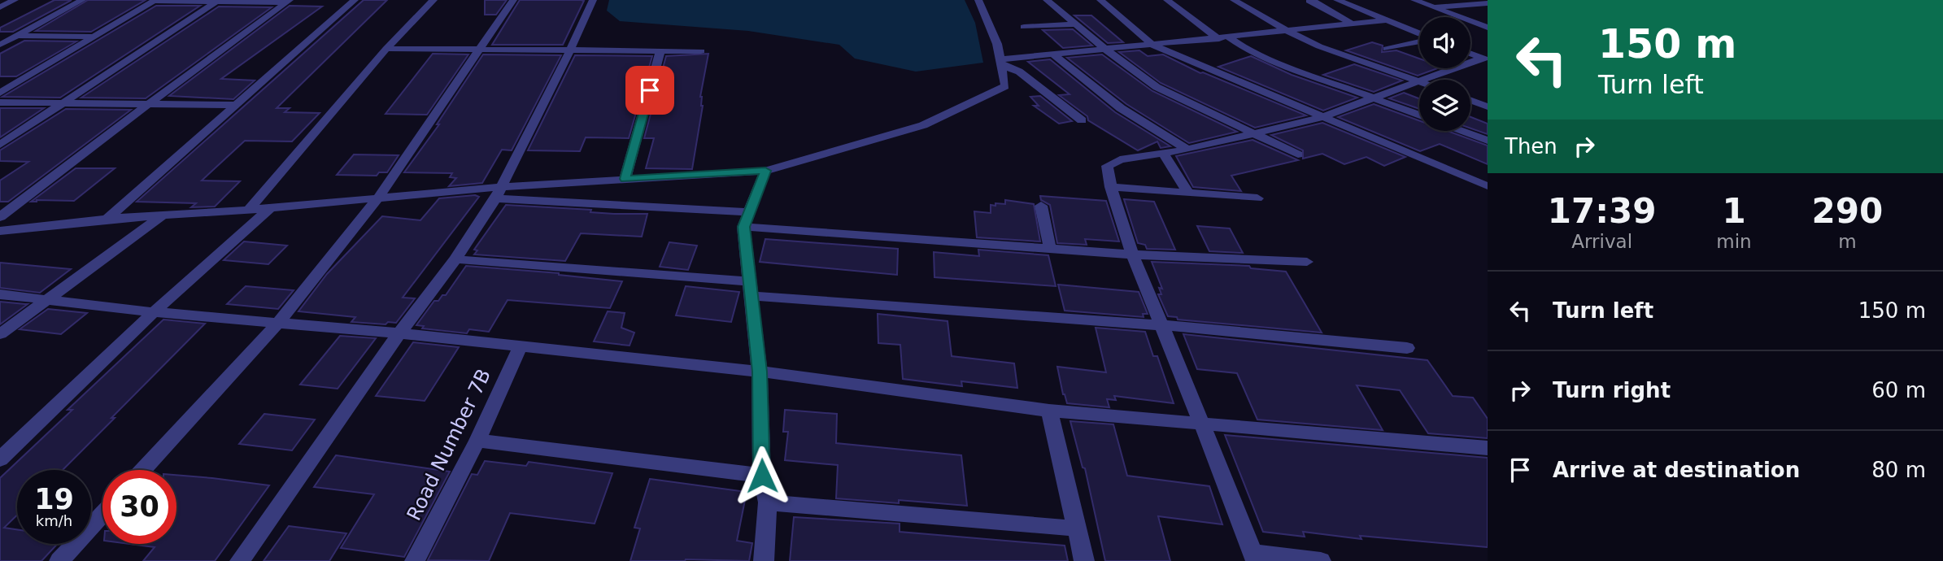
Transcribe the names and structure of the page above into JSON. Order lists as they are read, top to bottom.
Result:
{
  "streets": {
    "street": ["Road Number 7B"]
  },
  "page": {
    "turn": ["150 m", "Turn left"],
    "then": "Then",
    "eta": [
      "17:39",
      "Arrival",
      "1",
      "min",
      "290",
      "m"
    ],
    "list": [
      {
        "name": "Turn left",
        "value": "150 m"
      },
      {
        "name": "Turn right",
        "value": "60 m"
      },
      {
        "name": "Arrive at destination",
        "value": "80 m"
      }
    ],
    "speed": "19 km/h",
    "limit": "30"
  }
}
